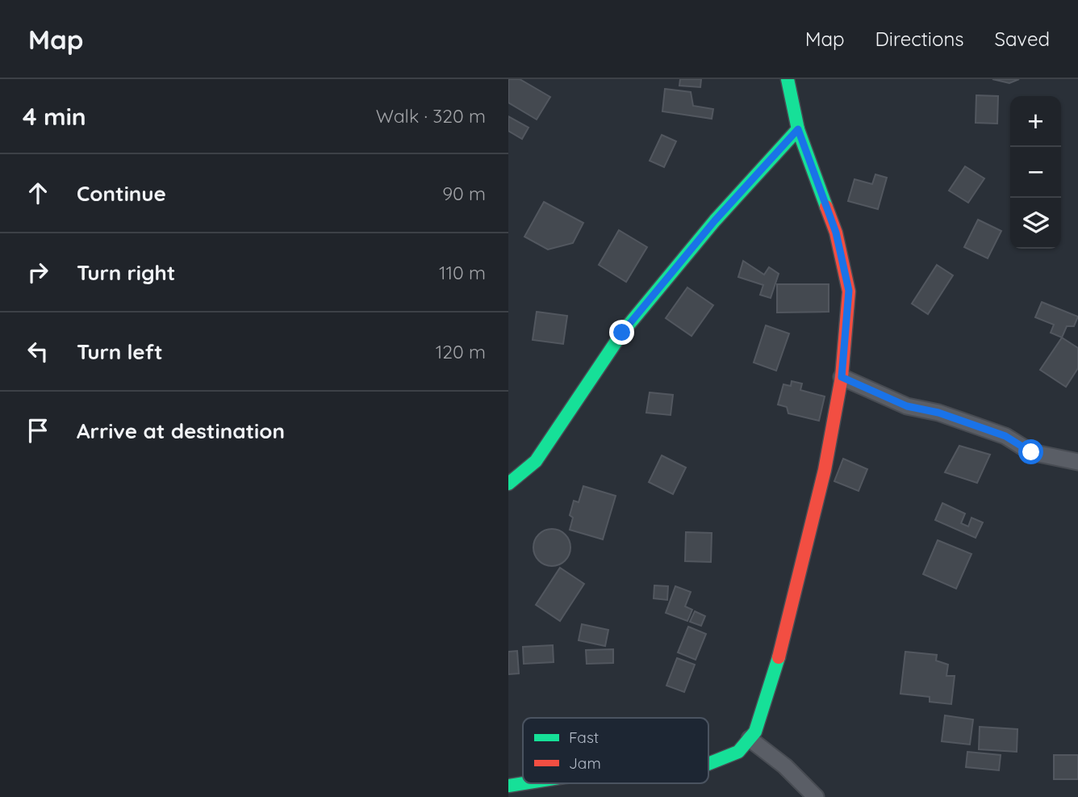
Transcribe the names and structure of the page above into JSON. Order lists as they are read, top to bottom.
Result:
{
  "legend": ["Fast", "Jam"],
  "page": {
    "header": "Map",
    "nav": ["Map", "Directions", "Saved"],
    "heading": ["4 min", "Walk · 320 m"],
    "map_buttons": ["+", "−"],
    "list": [
      ["Continue", "90 m"],
      ["Turn right", "110 m"],
      ["Turn left", "120 m"],
      "Arrive at destination"
    ]
  }
}
